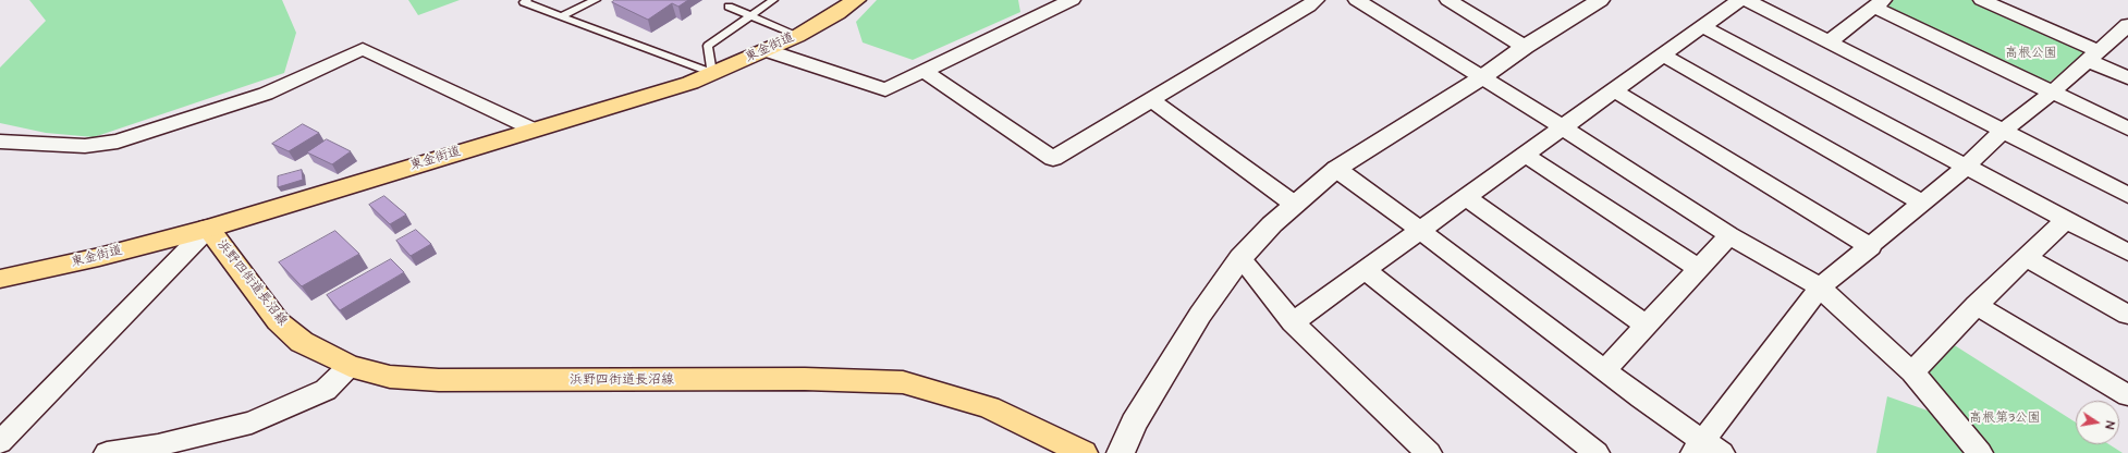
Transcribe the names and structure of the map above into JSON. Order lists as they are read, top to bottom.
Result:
{
  "streets": {
    "main road": ["東金街道", "浜野四街道長沼線"]
  },
  "crossings": [
    ["東金街道", "浜野四街道長沼線"]
  ],
  "parks": ["高根公園", "高根第3公園"],
  "north": "right"
}
